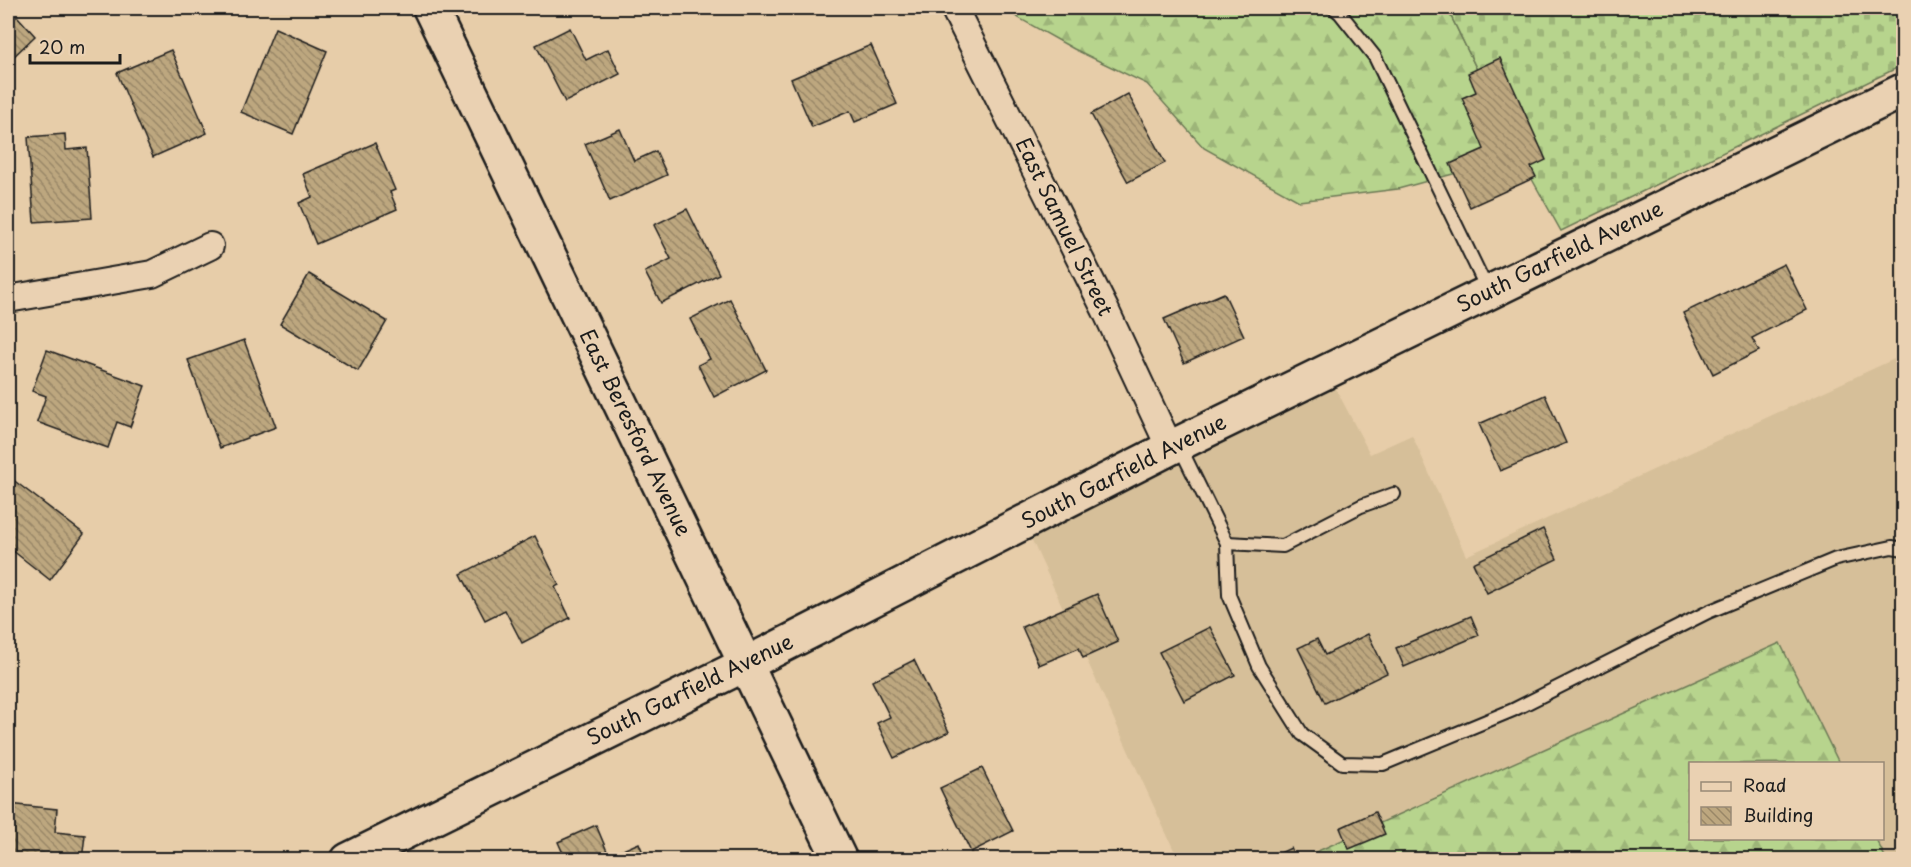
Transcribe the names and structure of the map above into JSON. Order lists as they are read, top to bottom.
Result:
{
  "streets": {
    "street": ["East Samuel Street", "South Garfield Avenue", "East Beresford Avenue"]
  },
  "crossings": [
    ["East Samuel Street", "South Garfield Avenue"],
    ["South Garfield Avenue", "East Beresford Avenue"]
  ],
  "legend": ["Road", "Building"],
  "scale_bar": "20 m"
}
